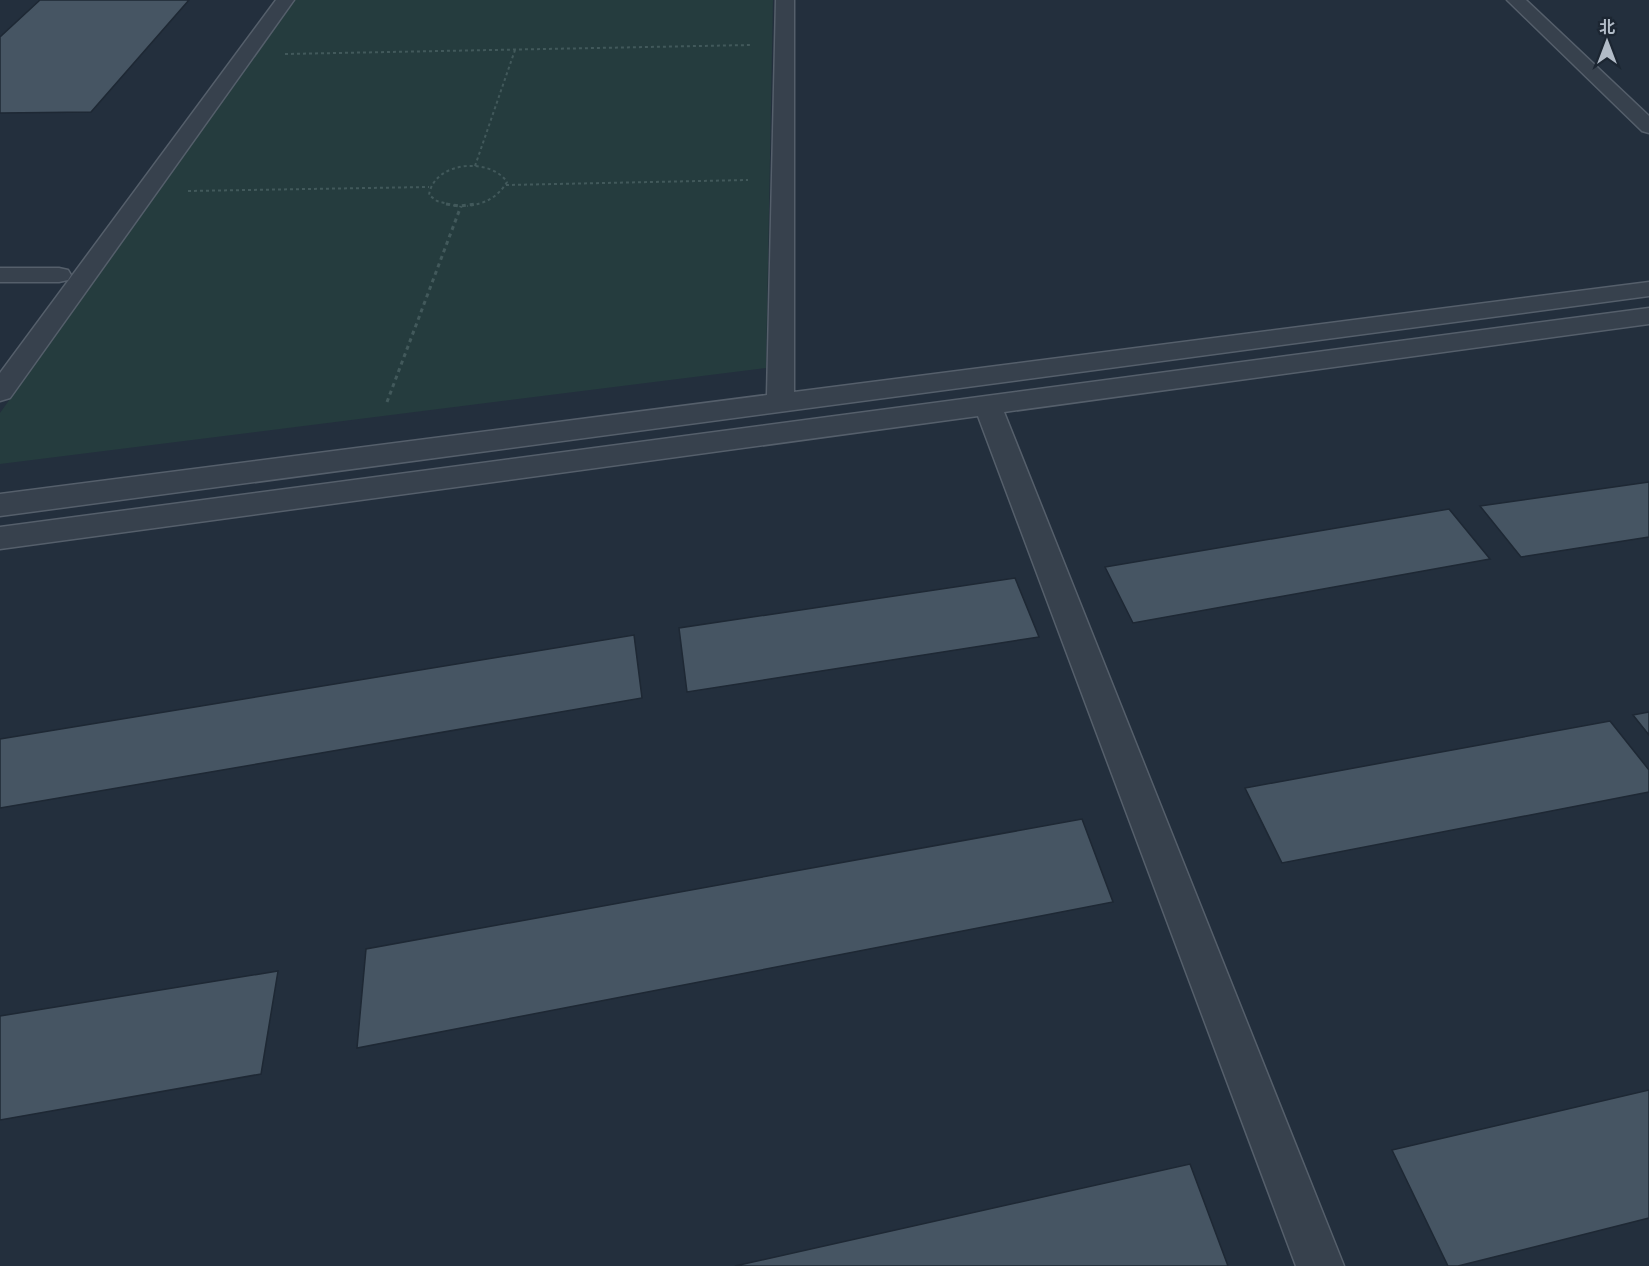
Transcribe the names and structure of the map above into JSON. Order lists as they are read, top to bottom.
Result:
{
  "north": "top"
}
